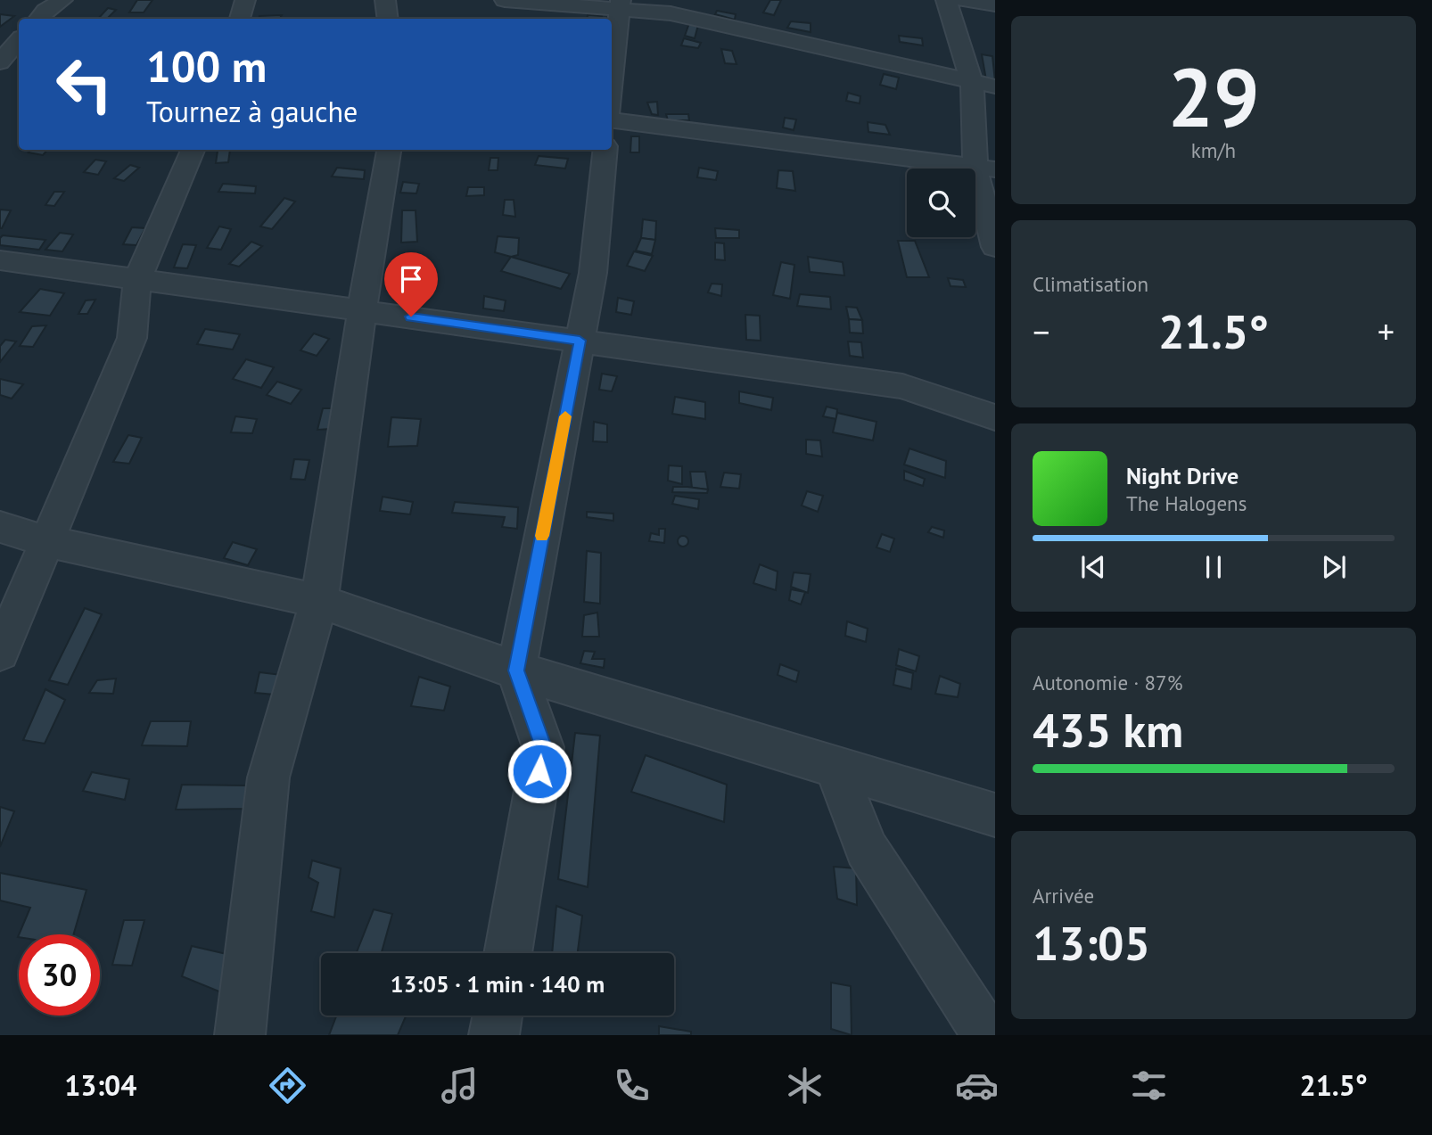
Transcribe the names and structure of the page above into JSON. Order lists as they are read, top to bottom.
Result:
{
  "page": {
    "tile": [
      ["29", "km/h"],
      "Climatisation",
      ["Autonomie · 87%", "435 km"],
      ["Arrivée", "13:05"]
    ],
    "turn": ["100 m", "Tournez à gauche"],
    "heat": ["−", "21.5°", "+"],
    "song": ["Night Drive", "The Halogens"],
    "limit": "30",
    "trip": "13:05 · 1 min · 140 m",
    "tabs": ["13:04", "21.5°"]
  }
}
